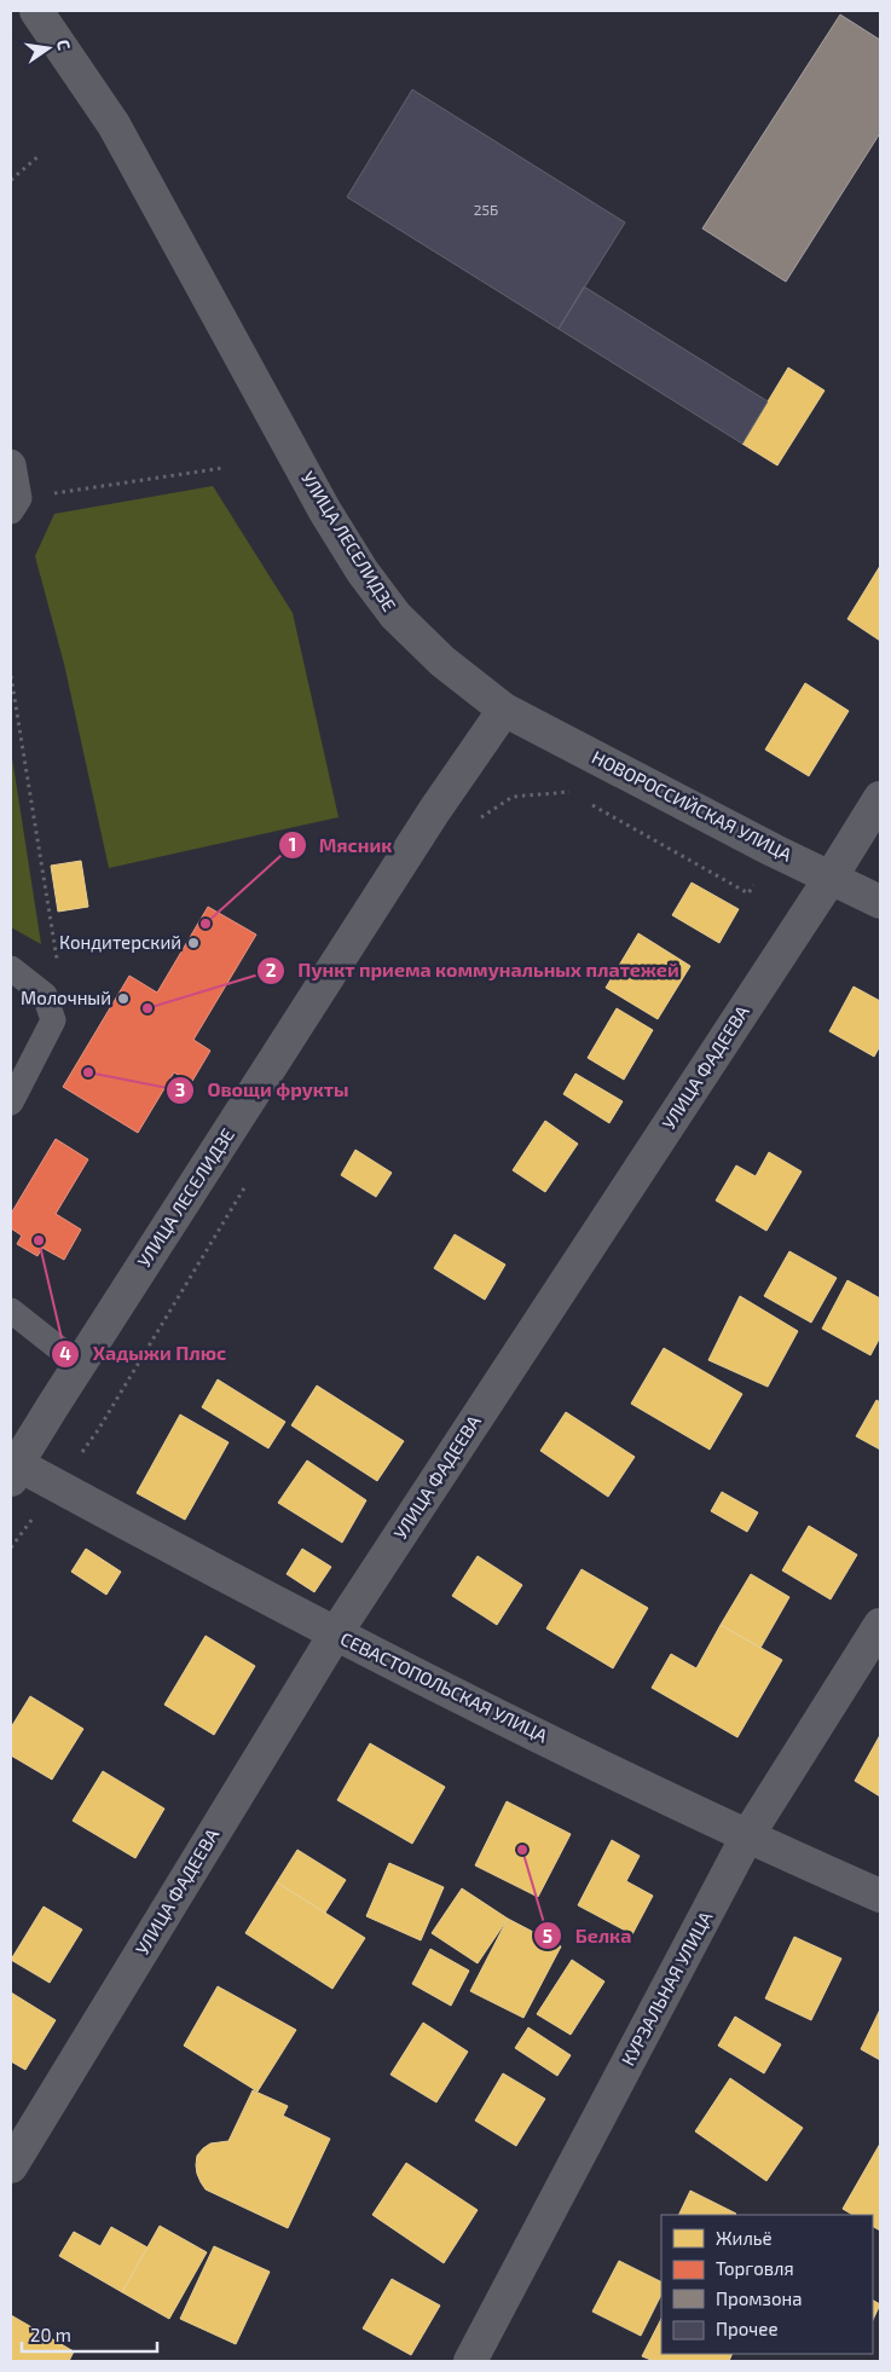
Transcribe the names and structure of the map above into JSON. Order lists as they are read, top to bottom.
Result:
{
  "streets": {
    "street": [
      "УЛИЦА ЛЕСЕЛИДЗЕ",
      "НОВОРОССИЙСКАЯ УЛИЦА",
      "УЛИЦА ФАДЕЕВА",
      "СЕВАСТОПОЛЬСКАЯ УЛИЦА",
      "КУРЗАЛЬНАЯ УЛИЦА"
    ]
  },
  "crossings": [
    ["УЛИЦА ЛЕСЕЛИДЗЕ", "НОВОРОССИЙСКАЯ УЛИЦА"],
    ["УЛИЦА ЛЕСЕЛИДЗЕ", "СЕВАСТОПОЛЬСКАЯ УЛИЦА"],
    ["НОВОРОССИЙСКАЯ УЛИЦА", "УЛИЦА ФАДЕЕВА"],
    ["УЛИЦА ФАДЕЕВА", "СЕВАСТОПОЛЬСКАЯ УЛИЦА"],
    ["СЕВАСТОПОЛЬСКАЯ УЛИЦА", "КУРЗАЛЬНАЯ УЛИЦА"]
  ],
  "places": [
    "Мясник",
    "Кондитерский",
    "Молочный",
    "Пункт приема коммунальных платежей",
    "Овощи фрукты",
    "Хадыжи Плюс",
    "Белка"
  ],
  "house_numbers": ["25Б"],
  "legend": [
    "Жильё",
    "Торговля",
    "Промзона",
    "Прочее"
  ],
  "scale_bar": "20 m",
  "north": "right"
}
